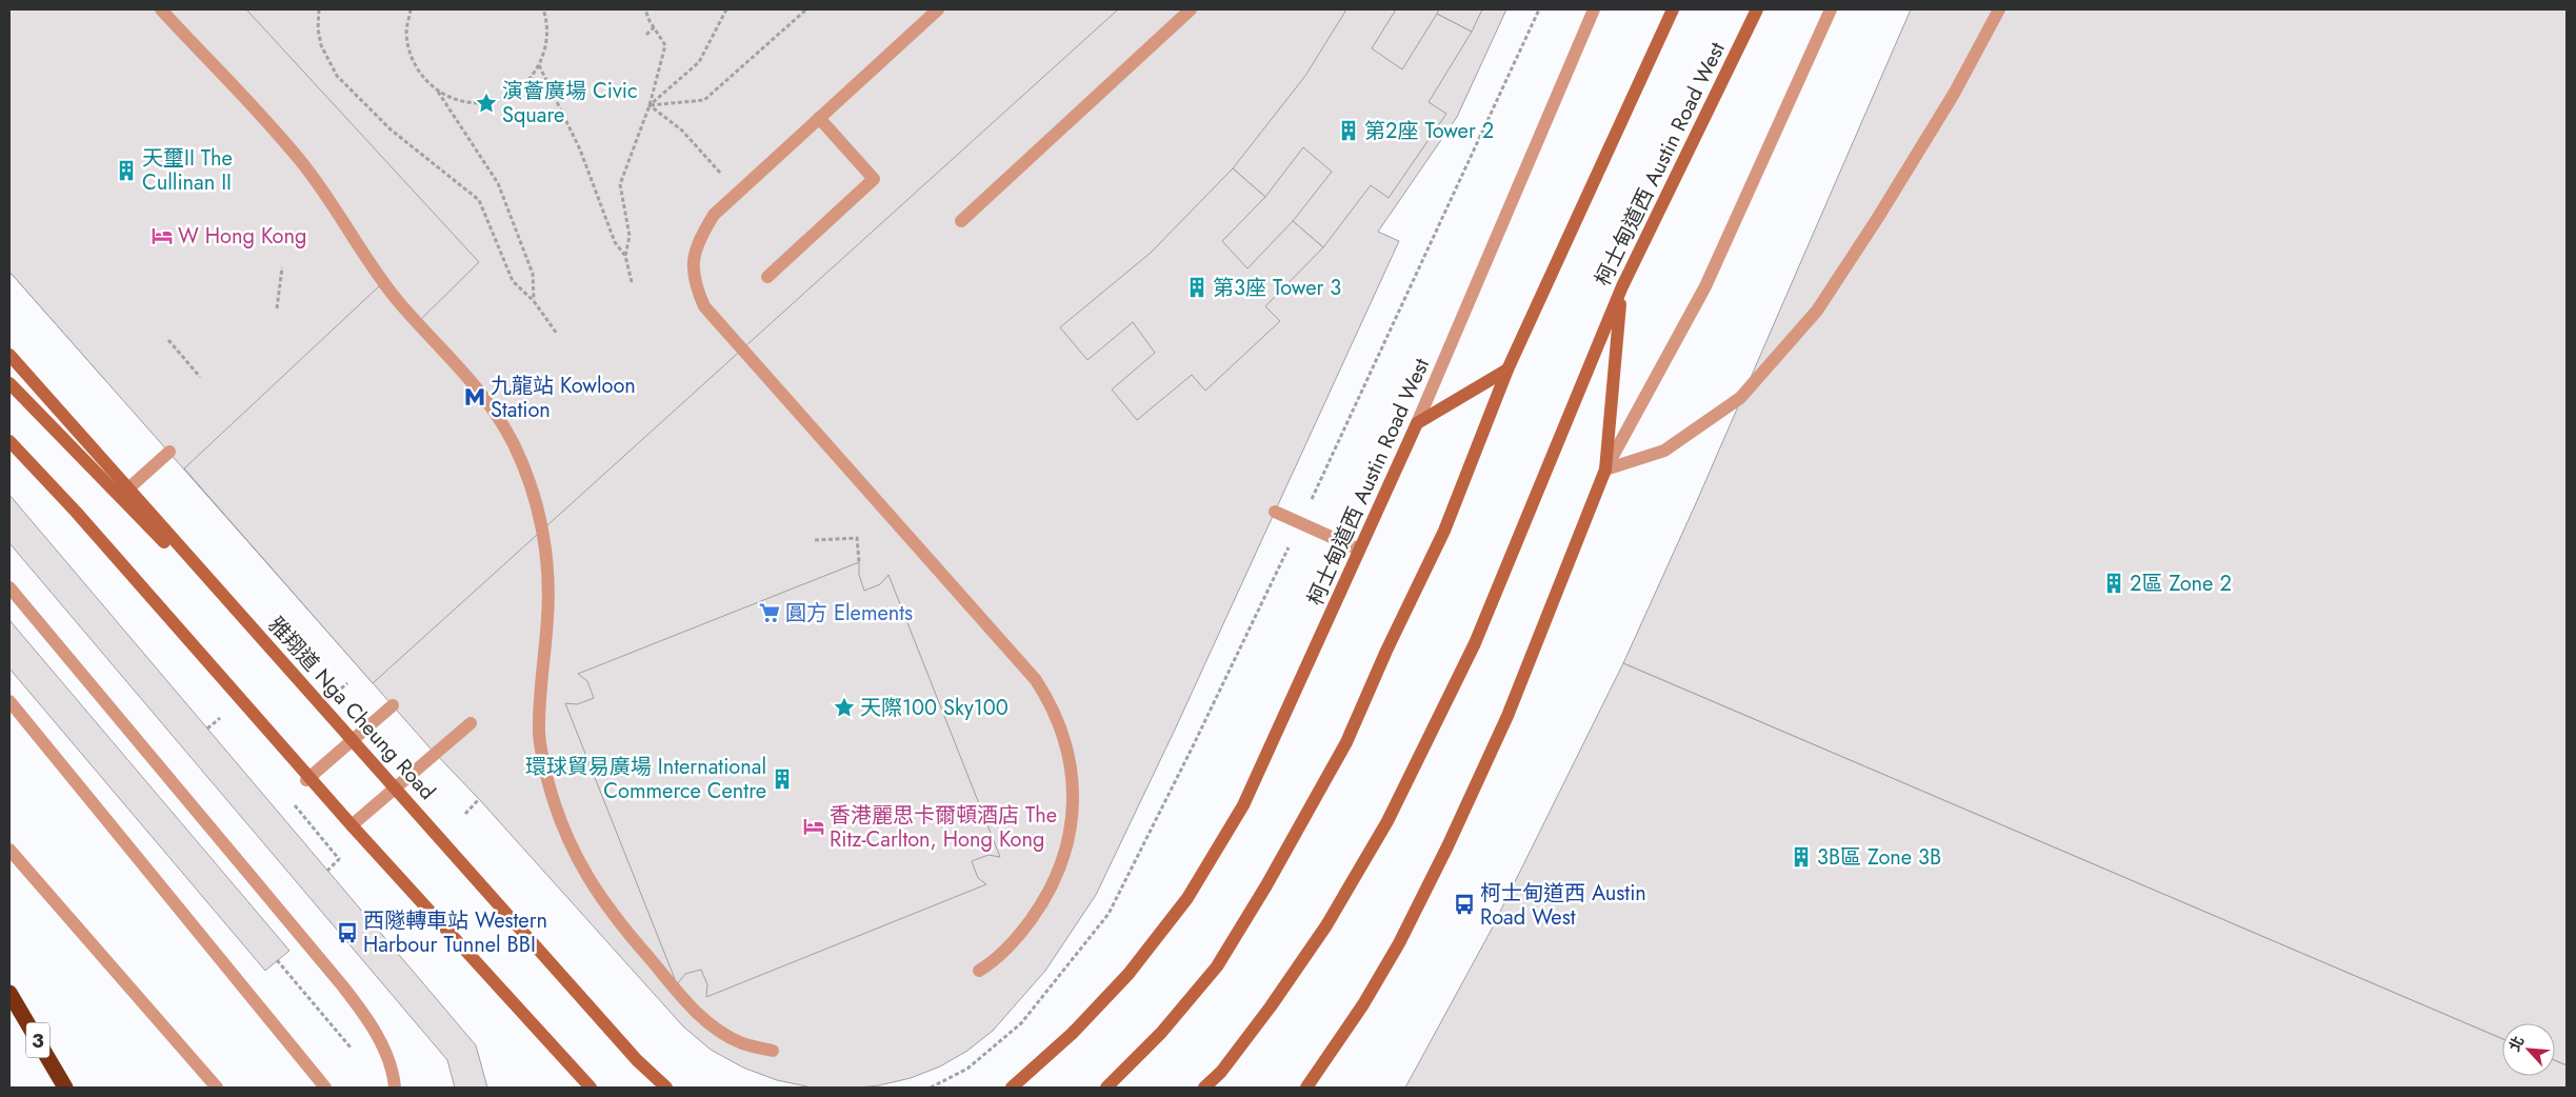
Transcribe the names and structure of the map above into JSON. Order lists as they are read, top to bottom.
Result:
{
  "streets": {
    "highway": ["3"],
    "main road": ["柯士甸道西 Austin Road West", "雅翔道 Nga Cheung Road"]
  },
  "places": {
    "place": ["演薈廣場 Civic Square", "天際100 Sky100"],
    "building": [
      "第2座 Tower 2",
      "天璽II The Cullinan II",
      "第3座 Tower 3",
      "2區 Zone 2",
      "環球貿易廣場 International Commerce Centre",
      "3B區 Zone 3B"
    ],
    "hotel": ["W Hong Kong", "香港麗思卡爾頓酒店 The Ritz-Carlton, Hong Kong"],
    "metro station": ["九龍站 Kowloon Station"],
    "supermarket": ["圓方 Elements"],
    "bus stop": ["柯士甸道西 Austin Road West", "西隧轉車站 Western Harbour Tunnel BBI"]
  },
  "north": "top left"
}
